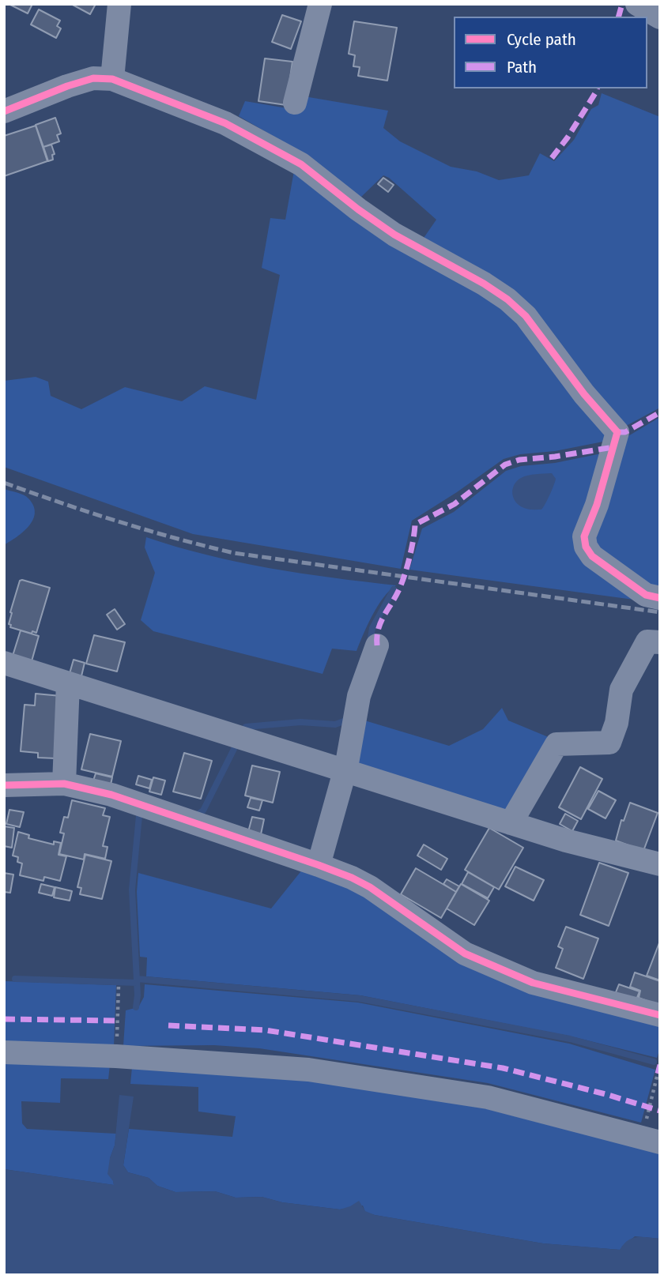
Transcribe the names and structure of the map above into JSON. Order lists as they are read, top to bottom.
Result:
{
  "legend": ["Cycle path", "Path"]
}
